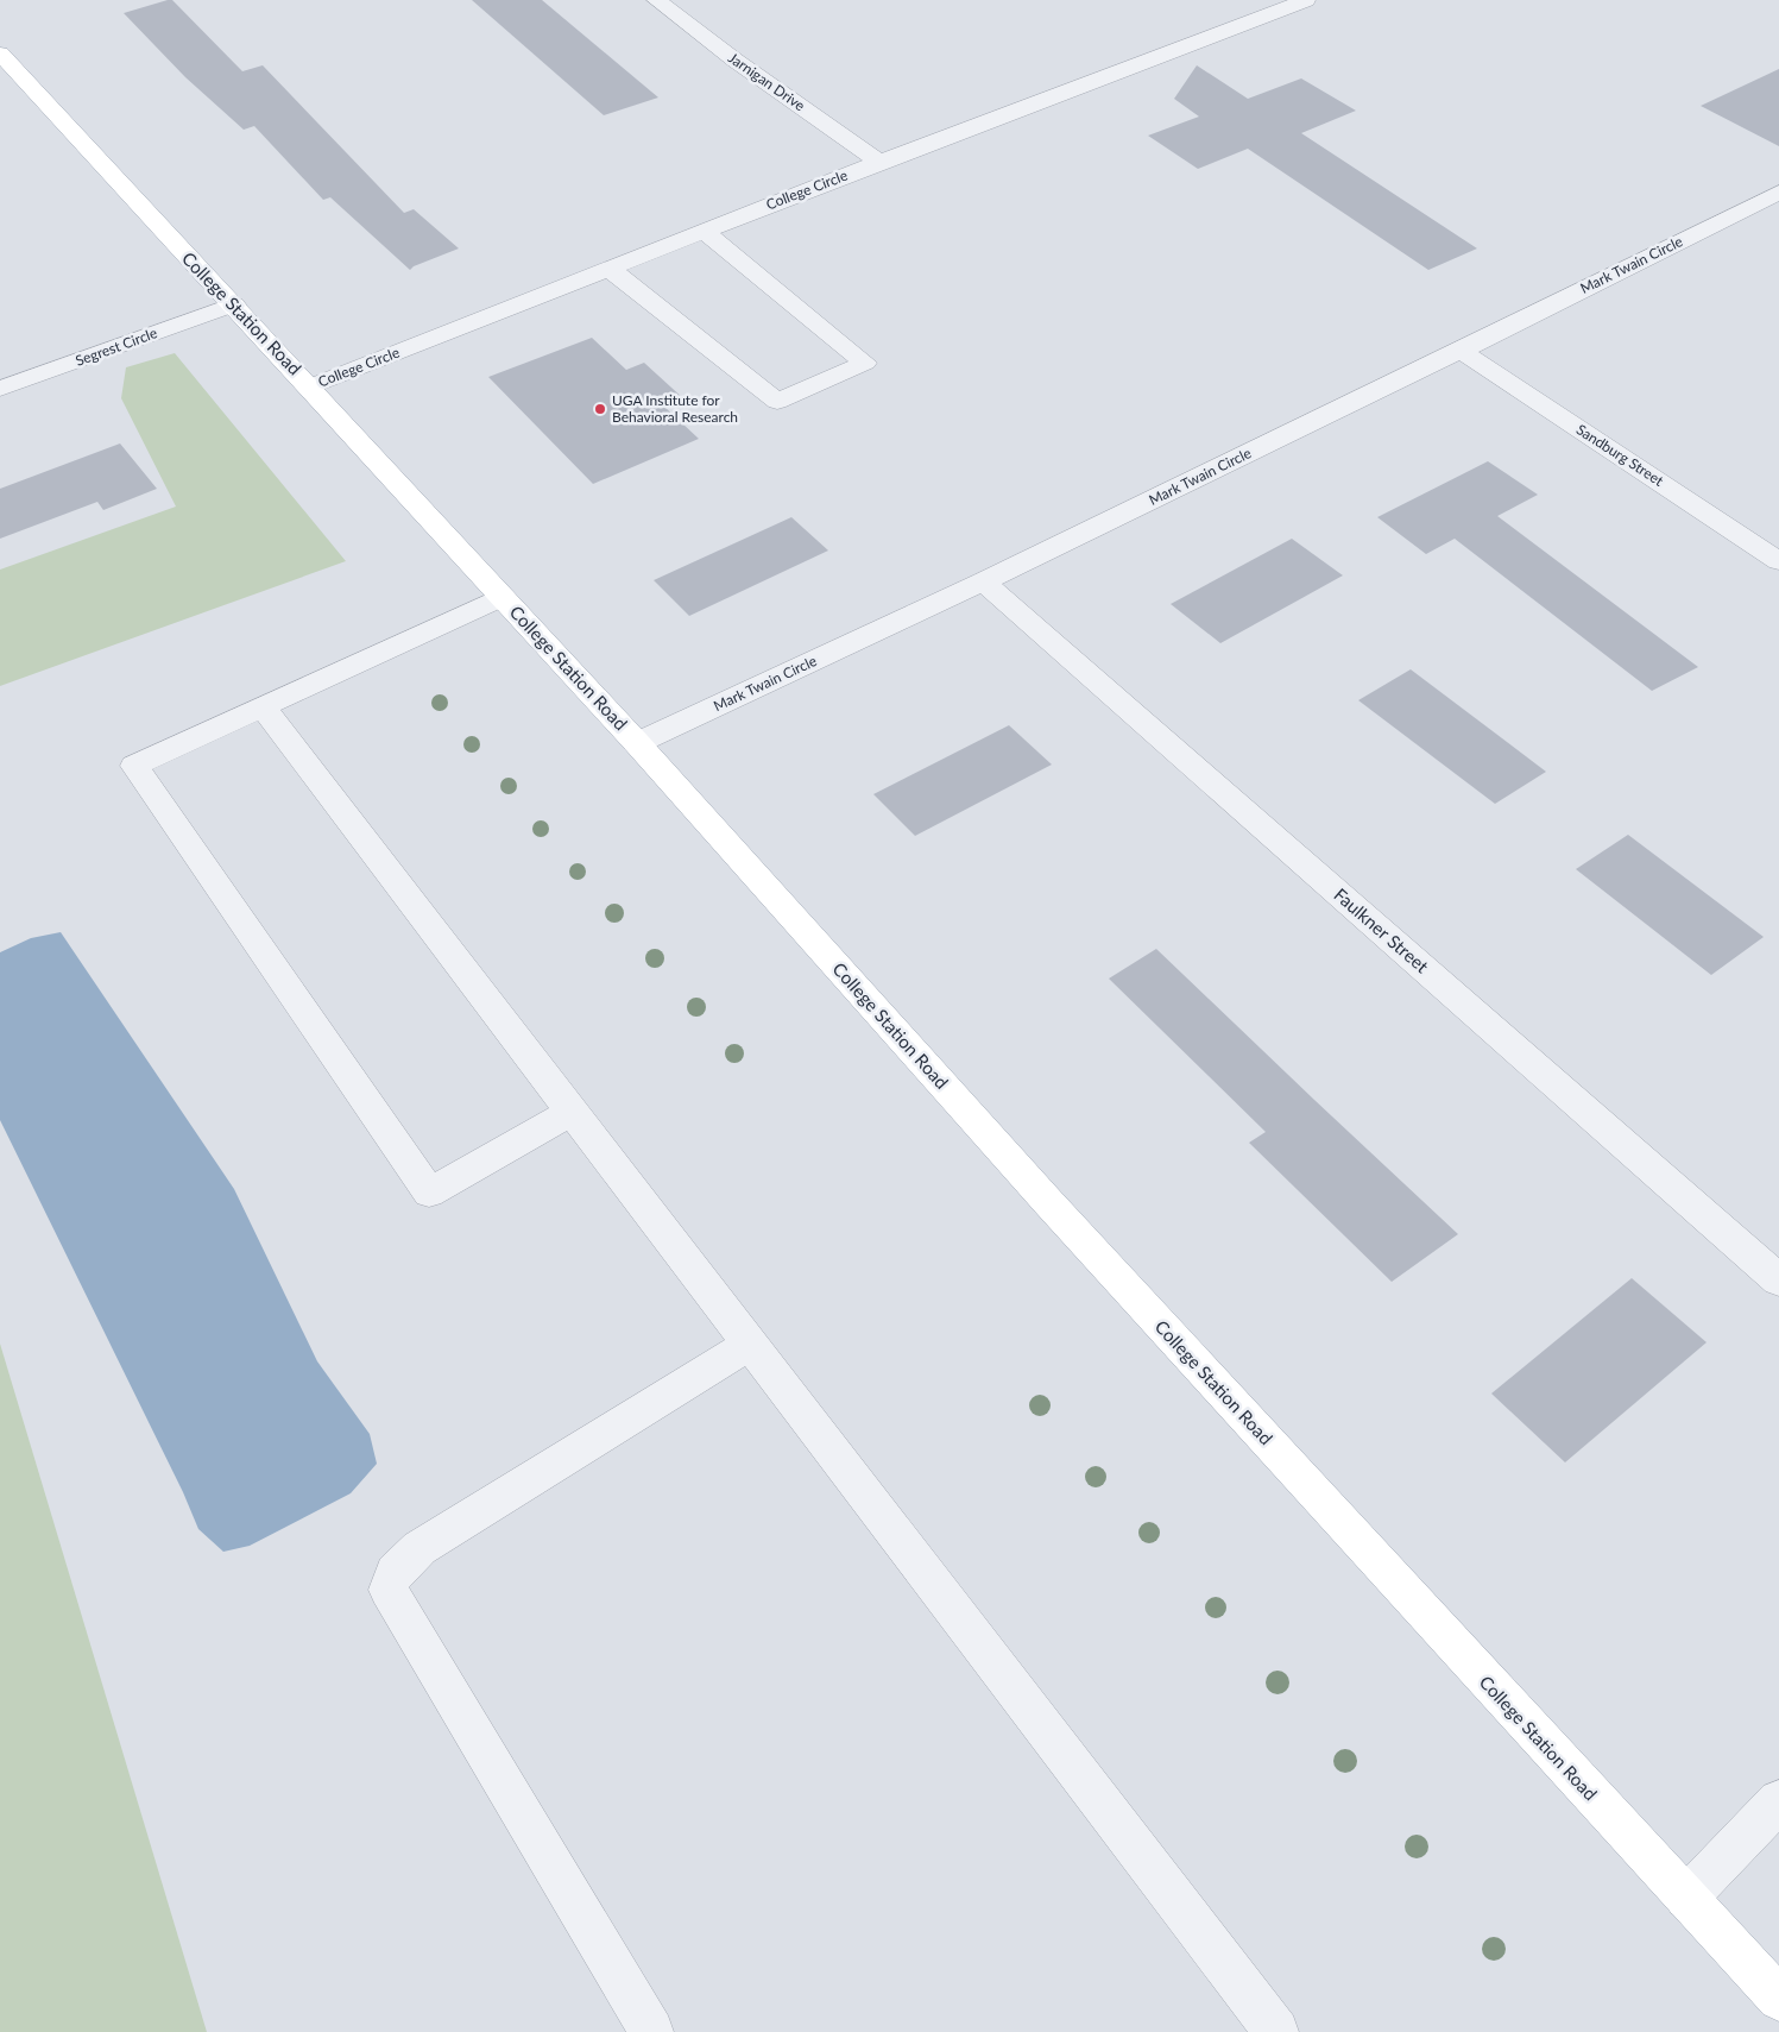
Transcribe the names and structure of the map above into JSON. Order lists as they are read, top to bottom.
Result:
{
  "streets": {
    "main road": ["College Station Road"],
    "street": [
      "Jarnigan Drive",
      "College Circle",
      "Mark Twain Circle",
      "Segrest Circle",
      "Sandburg Street",
      "Faulkner Street"
    ]
  },
  "crossings": [
    ["Jarnigan Drive", "College Circle"],
    ["College Circle", "College Station Road"],
    ["Mark Twain Circle", "College Station Road"],
    ["Mark Twain Circle", "Sandburg Street"],
    ["Mark Twain Circle", "Faulkner Street"],
    ["College Station Road", "Segrest Circle"]
  ],
  "places": ["UGA Institute for Behavioral Research"]
}
